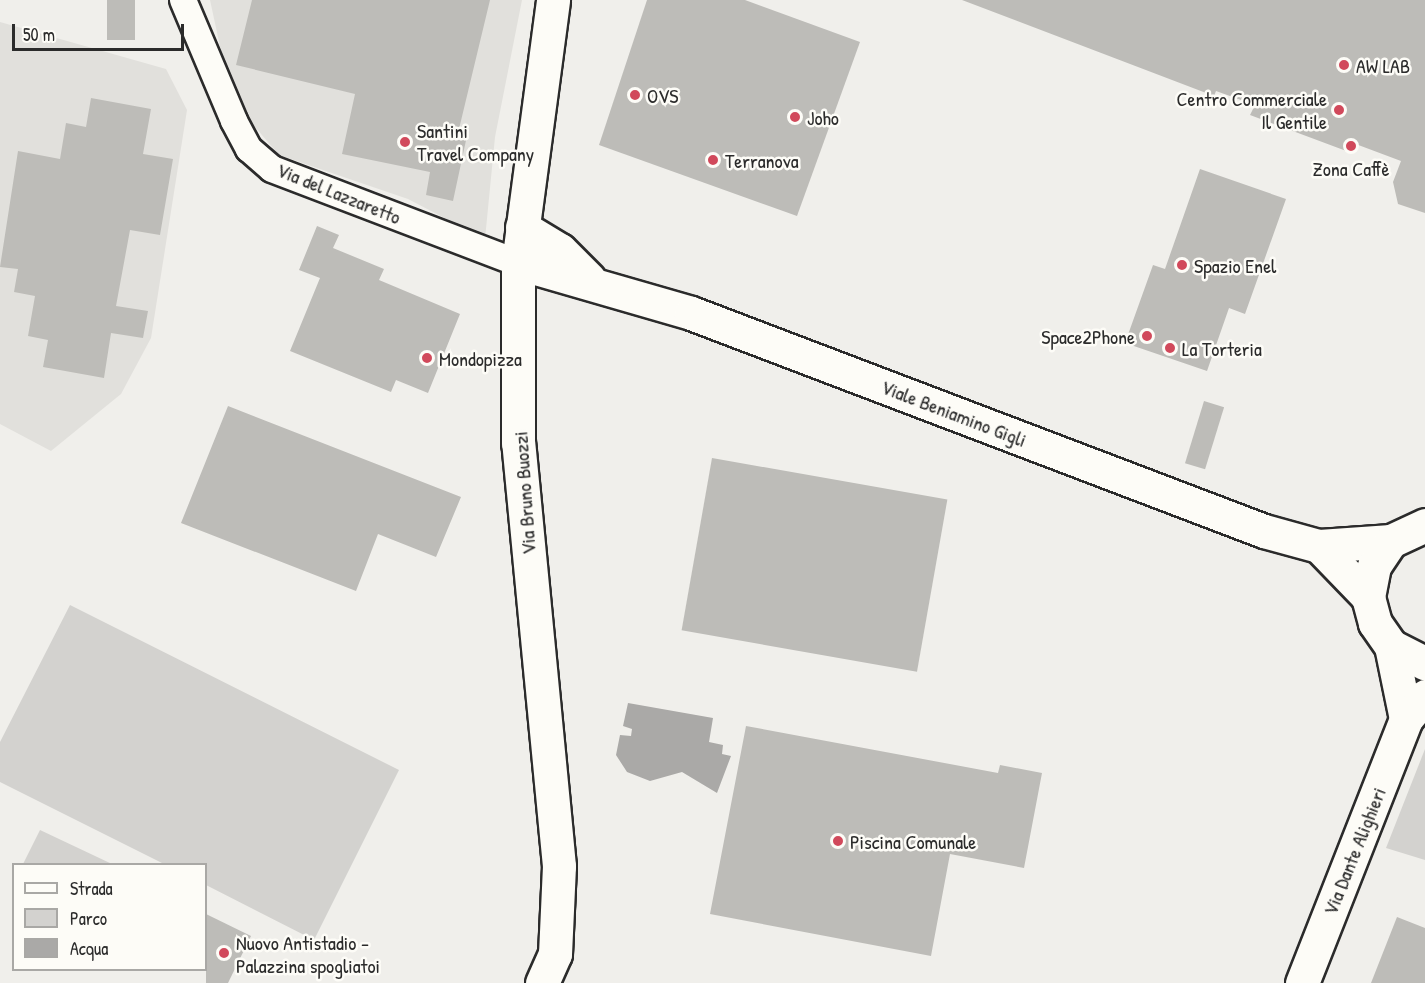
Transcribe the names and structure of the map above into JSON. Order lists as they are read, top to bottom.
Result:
{
  "streets": {
    "street": [
      "Via del Lazzaretto",
      "Viale Beniamino Gigli",
      "Via Bruno Buozzi",
      "Via Dante Alighieri"
    ]
  },
  "crossings": [
    ["Via del Lazzaretto", "Viale Beniamino Gigli"],
    ["Via del Lazzaretto", "Via Bruno Buozzi"],
    ["Viale Beniamino Gigli", "Via Bruno Buozzi"],
    ["Viale Beniamino Gigli", "Via Dante Alighieri"]
  ],
  "places": [
    "AW LAB",
    "OVS",
    "Centro Commerciale Il Gentile",
    "Joho",
    "Santini Travel Company",
    "Zona Caffè",
    "Terranova",
    "Spazio Enel",
    "Space2Phone",
    "La Torteria",
    "Mondopizza",
    "Piscina Comunale",
    "Nuovo Antistadio - Palazzina spogliatoi"
  ],
  "legend": ["Strada", "Parco", "Acqua"],
  "scale_bar": "50 m"
}
